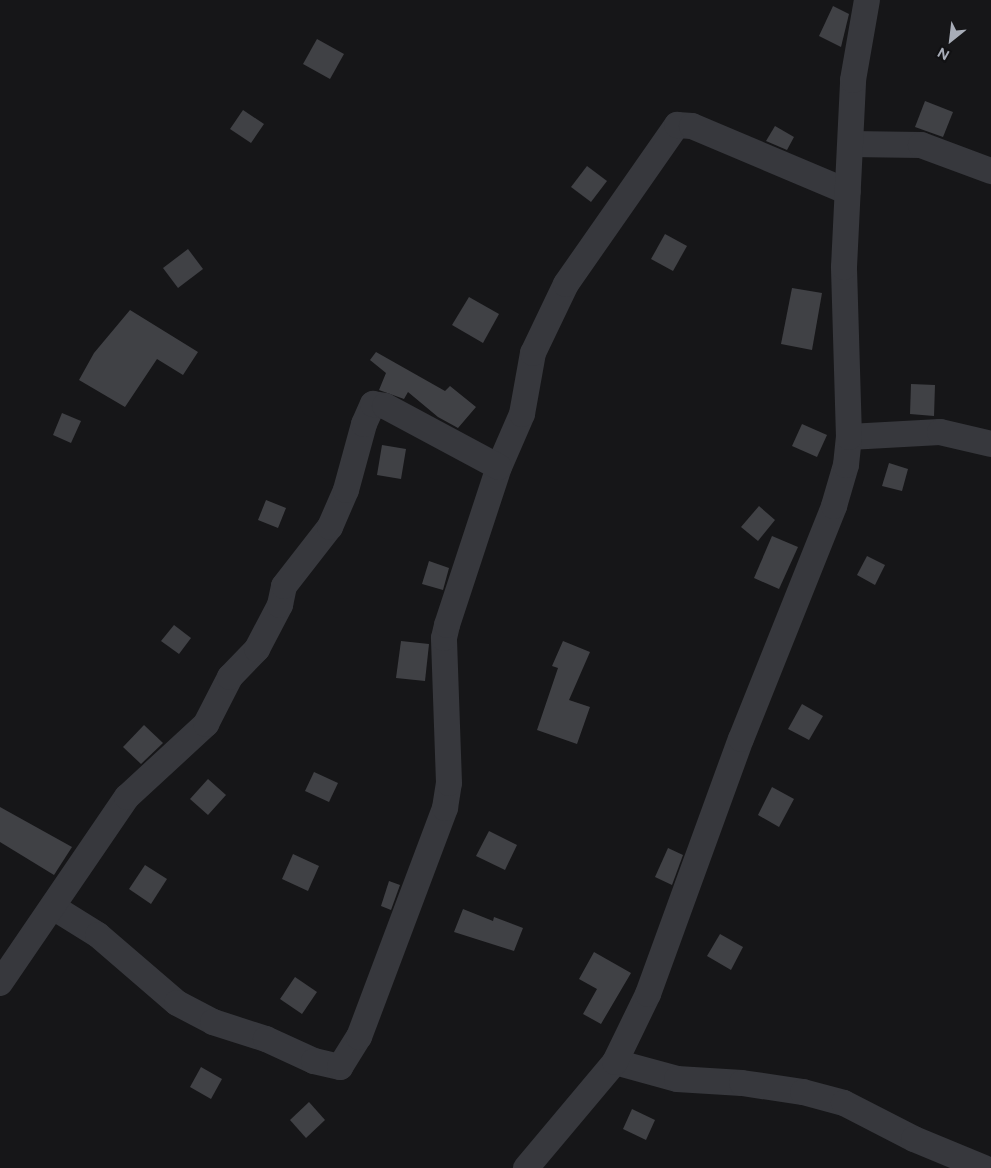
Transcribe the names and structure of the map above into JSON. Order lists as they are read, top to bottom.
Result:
{
  "north": "bottom left"
}
